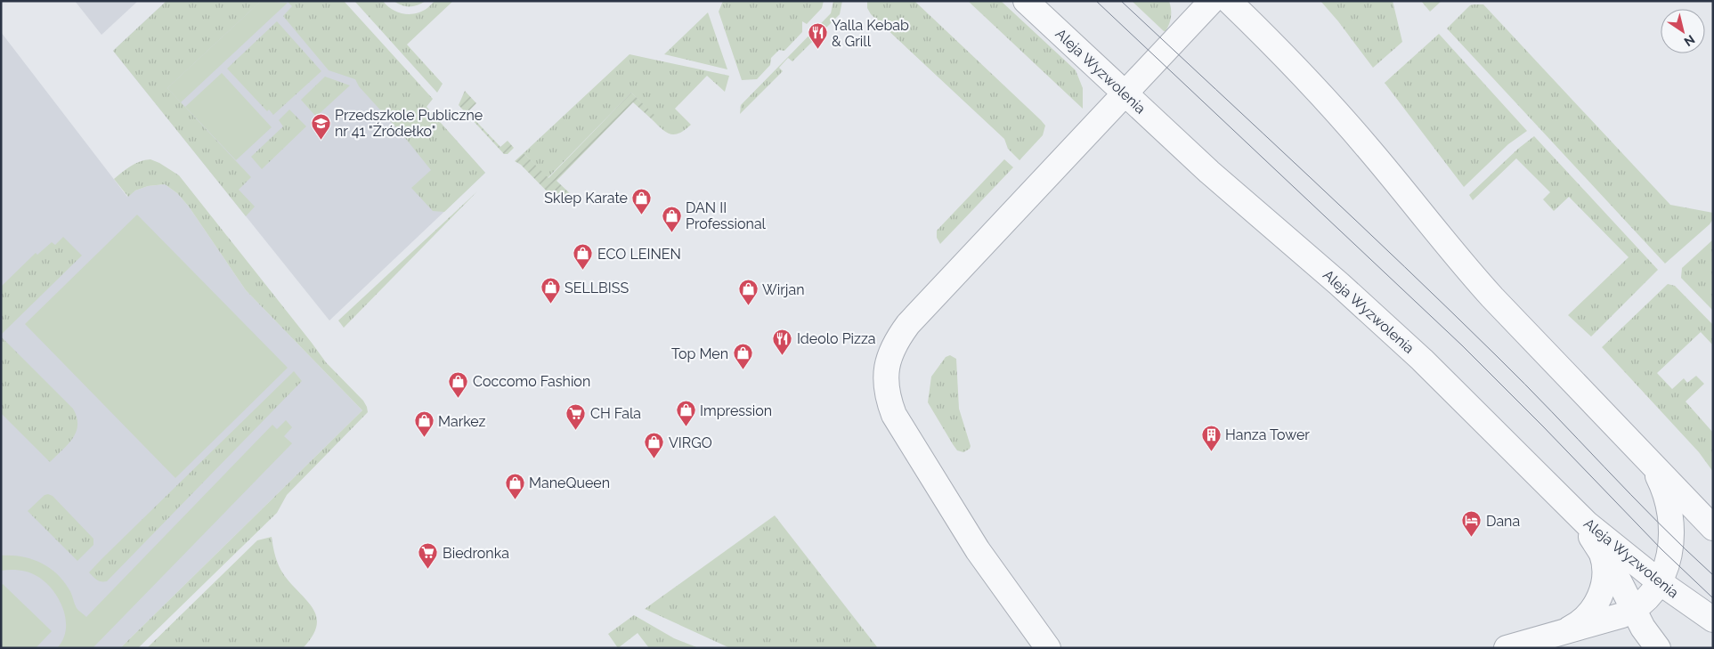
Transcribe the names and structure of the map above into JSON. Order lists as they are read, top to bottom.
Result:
{
  "streets": {
    "street": ["Aleja Wyzwolenia"]
  },
  "places": {
    "restaurant": ["Yalla Kebab & Grill", "Ideolo Pizza"],
    "school or university": ["Przedszkole Publiczne nr 41 \"Źródełko\""],
    "shop": [
      "Sklep Karate",
      "DAN II Professional",
      "ECO LEINEN",
      "SELLBISS",
      "Wirjan",
      "Top Men",
      "Coccomo Fashion",
      "Impression",
      "Markez",
      "VIRGO",
      "ManeQueen"
    ],
    "supermarket": ["CH Fala", "Biedronka"],
    "building": ["Hanza Tower"],
    "hotel": ["Dana"]
  },
  "north": "bottom right"
}
